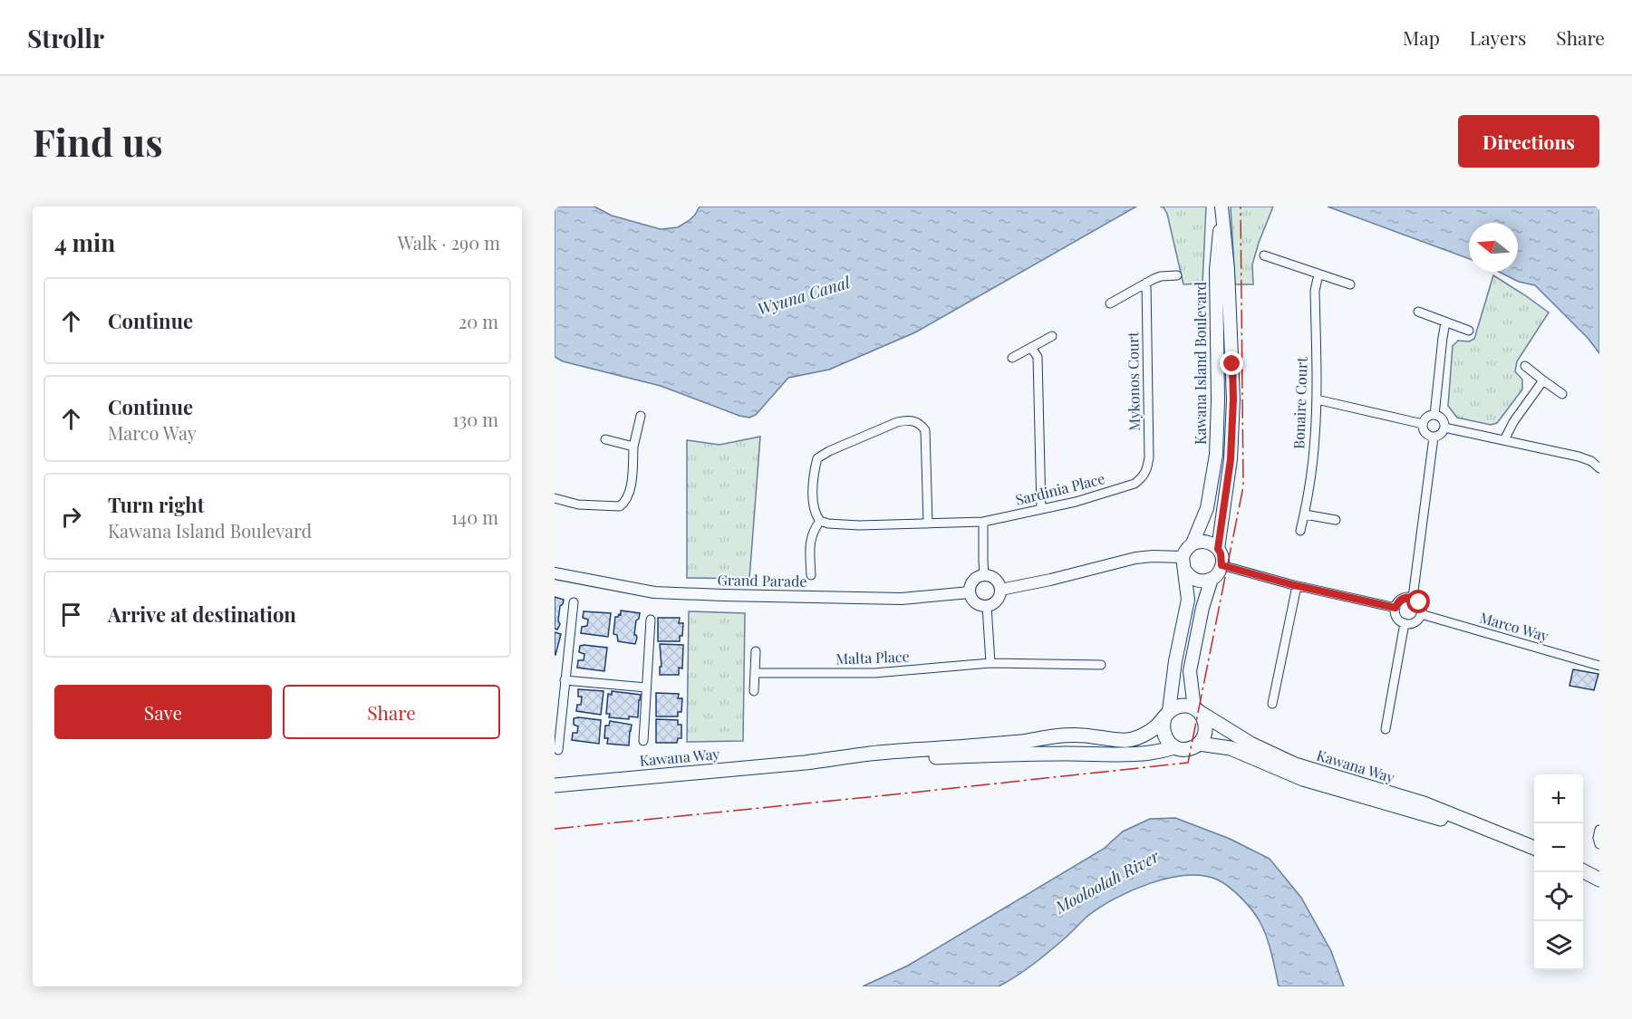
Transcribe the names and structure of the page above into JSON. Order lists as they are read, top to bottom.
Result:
{
  "streets": {
    "main road": ["Kawana Island Boulevard", "Kawana Way"],
    "street": [
      "Mykonos Court",
      "Bonaire Court",
      "Sardinia Place",
      "Grand Parade",
      "Marco Way",
      "Malta Place"
    ]
  },
  "crossings": [
    ["Mykonos Court", "Sardinia Place"]
  ],
  "water": ["Wyuna Canal", "Mooloolah River"],
  "north": "left",
  "page": {
    "header": "Strollr",
    "nav": ["Map", "Layers", "Share"],
    "buttons": [
      "Directions",
      ["Save", "Share"]
    ],
    "title": "Find us",
    "heading": ["4 min", "Walk · 290 m"],
    "list": [
      ["Continue", "20 m"],
      ["Continue", "Marco Way", "130 m"],
      ["Turn right", "Kawana Island Boulevard", "140 m"],
      "Arrive at destination"
    ],
    "map_buttons": ["+", "−"]
  }
}
